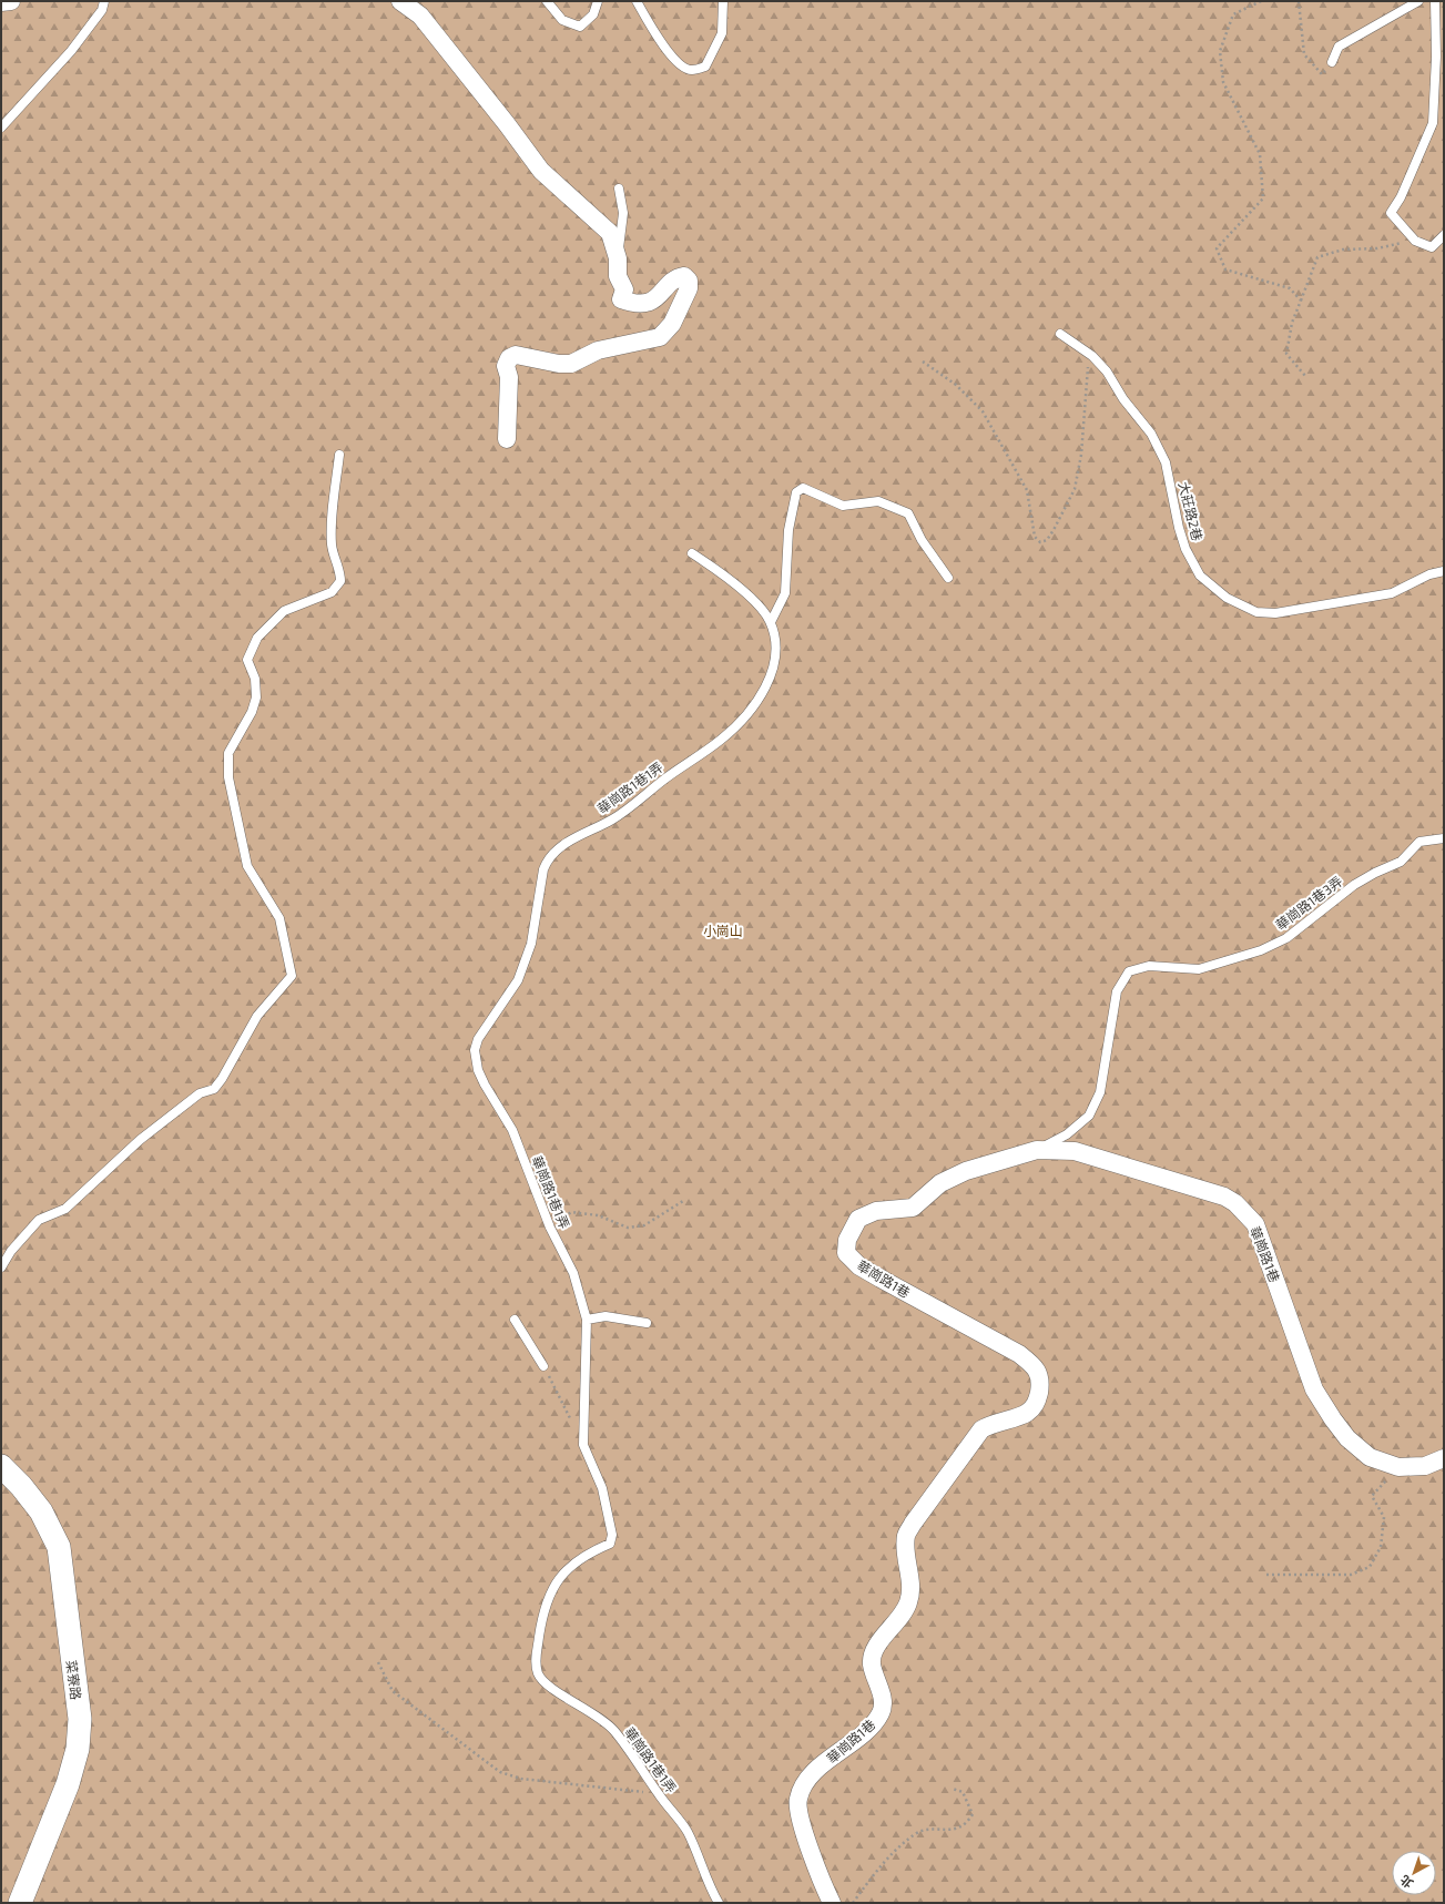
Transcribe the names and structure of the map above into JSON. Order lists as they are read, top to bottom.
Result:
{
  "streets": {
    "street": ["華崗路1巷", "菜寮路"],
    "lane": ["大莊路2巷", "華崗路1巷1弄", "華崗路1巷3弄"]
  },
  "crossings": [
    ["華崗路1巷3弄", "華崗路1巷"]
  ],
  "parks": ["小崗山"],
  "north": "bottom left"
}
